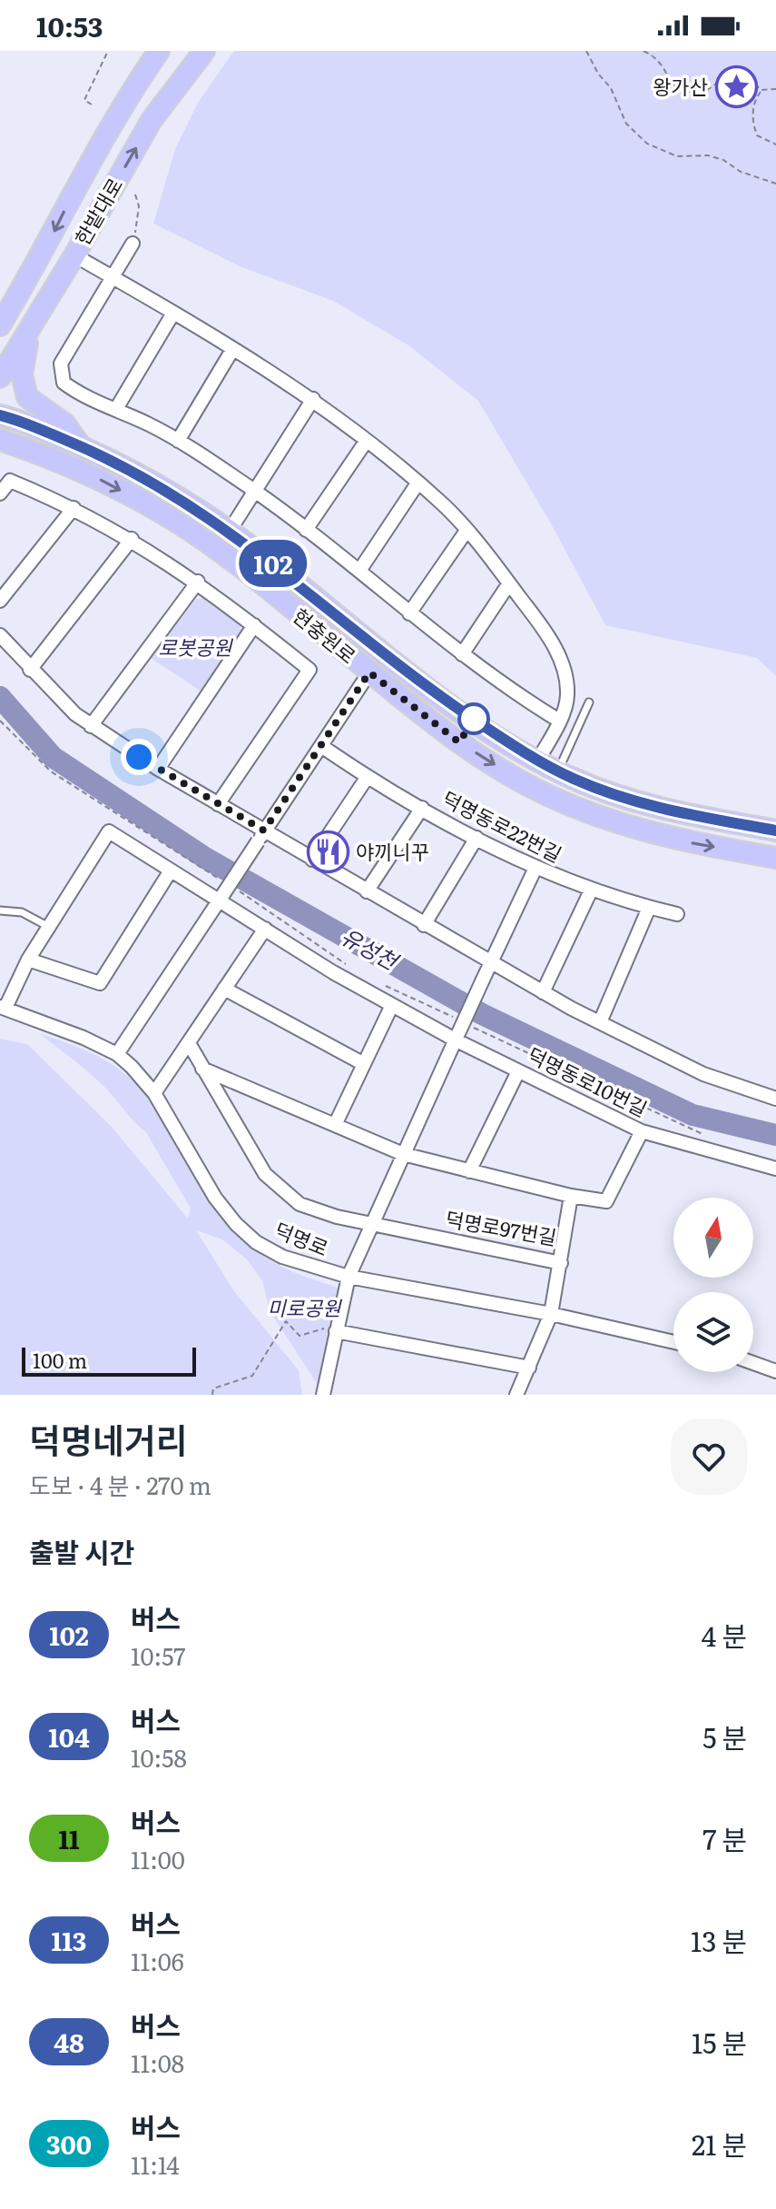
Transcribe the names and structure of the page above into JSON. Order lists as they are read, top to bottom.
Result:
{
  "streets": {
    "main road": ["한밭대로", "현충원로"],
    "street": [
      "덕명동로22번길",
      "덕명동로10번길",
      "덕명로97번길",
      "덕명로"
    ]
  },
  "water": ["유성천"],
  "parks": ["로봇공원", "미로공원"],
  "places": {
    "place": ["왕가산"],
    "restaurant": ["야끼니꾸"]
  },
  "lines": ["bus line 102"],
  "scale_bar": "100 m",
  "north": "top",
  "page": {
    "status": "10:53",
    "on_map": "102",
    "scale": "100 m",
    "heading": [
      ["덕명네거리", "도보 · 4 분 · 270 m"],
      "출발 시간"
    ],
    "list": [
      {
        "mark": "102",
        "name": "버스",
        "note": "10:57",
        "value": "4 분"
      },
      {
        "mark": "104",
        "name": "버스",
        "note": "10:58",
        "value": "5 분"
      },
      {
        "mark": "11",
        "name": "버스",
        "note": "11:00",
        "value": "7 분"
      },
      {
        "mark": "113",
        "name": "버스",
        "note": "11:06",
        "value": "13 분"
      },
      {
        "mark": "48",
        "name": "버스",
        "note": "11:08",
        "value": "15 분"
      },
      {
        "mark": "300",
        "name": "버스",
        "note": "11:14",
        "value": "21 분"
      }
    ]
  }
}
